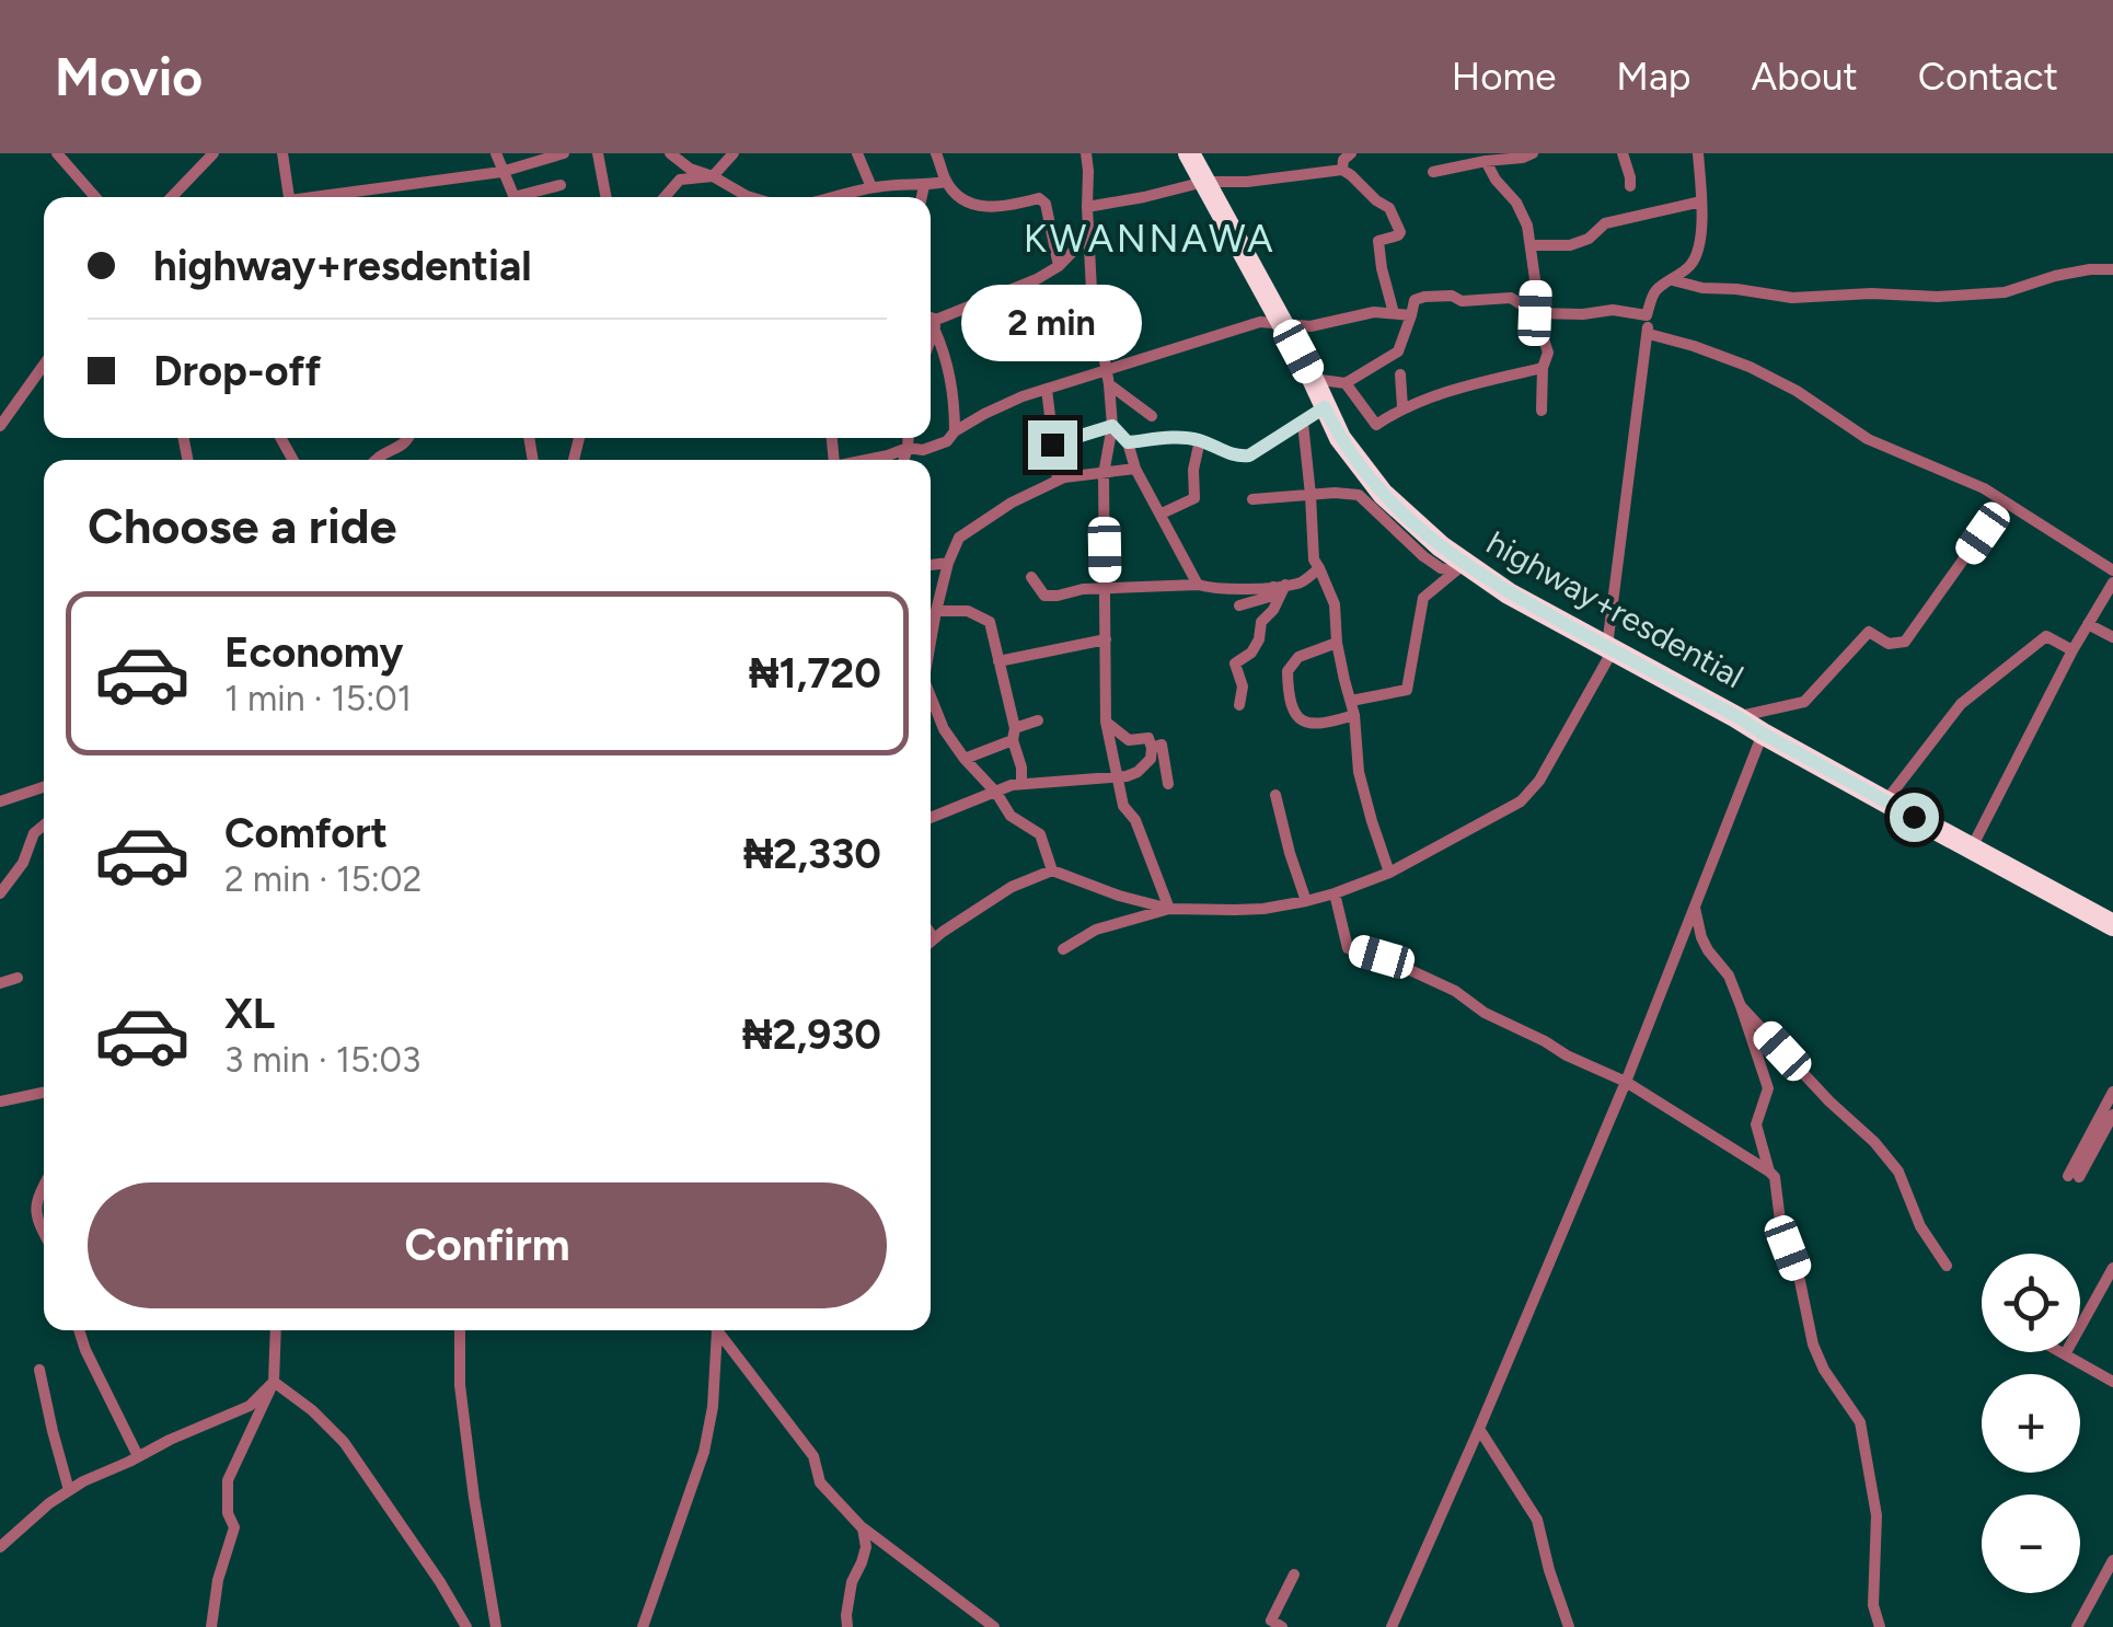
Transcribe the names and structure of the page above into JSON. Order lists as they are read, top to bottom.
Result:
{
  "streets": {
    "highway": ["highway+resdential"]
  },
  "districts": ["KWANNAWA"],
  "page": {
    "header": "Movio",
    "nav": [
      "Home",
      "Map",
      "About",
      "Contact"
    ],
    "banner": ["highway+resdential", "Drop-off"],
    "bubble": "2 min",
    "heading": "Choose a ride",
    "list": [
      {
        "name": "Economy",
        "note": "1 min · 15:01",
        "value": "₦1,720"
      },
      {
        "name": "Comfort",
        "note": "2 min · 15:02",
        "value": "₦2,330"
      },
      {
        "name": "XL",
        "note": "3 min · 15:03",
        "value": "₦2,930"
      }
    ],
    "buttons": "Confirm",
    "map_buttons": ["+", "−"]
  }
}
